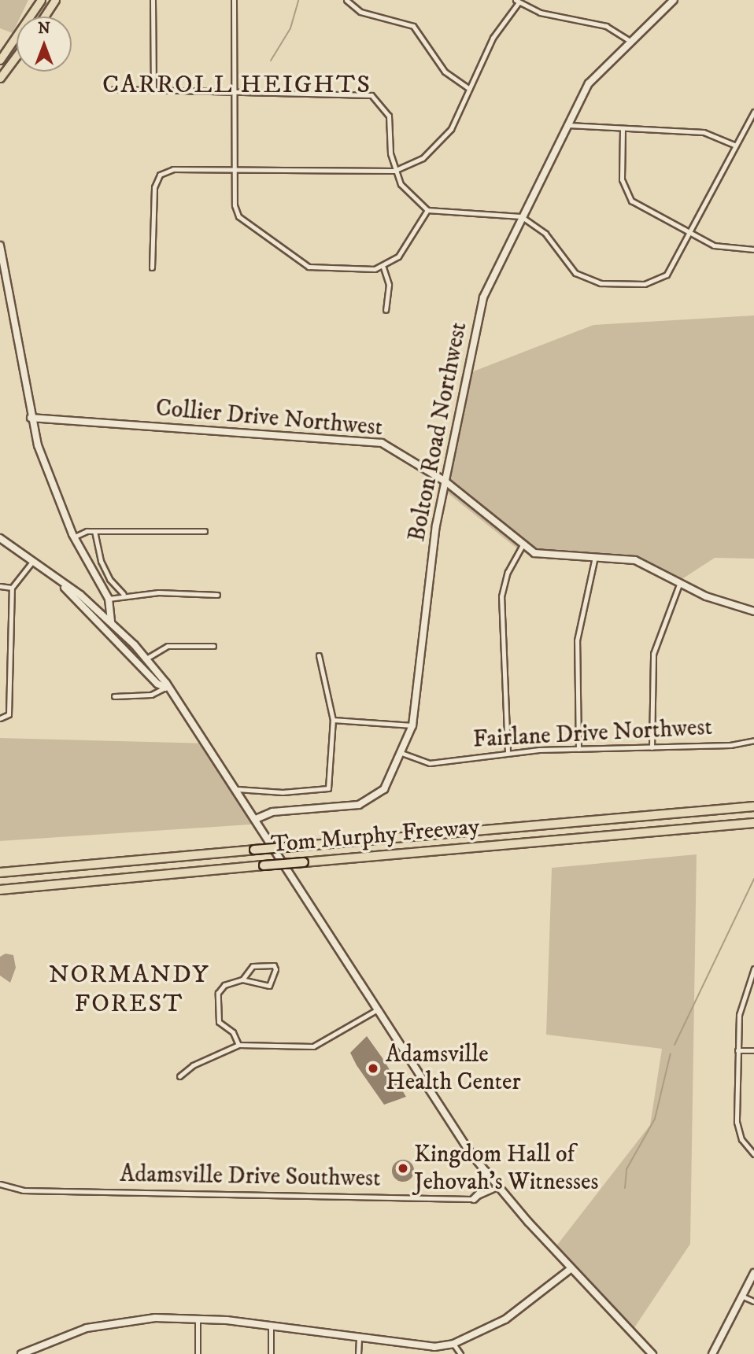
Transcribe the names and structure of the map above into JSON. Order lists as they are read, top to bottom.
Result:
{
  "streets": {
    "highway": ["Tom Murphy Freeway"],
    "main road": ["Collier Drive Northwest", "Bolton Road Northwest"],
    "street": ["Fairlane Drive Northwest", "Adamsville Drive Southwest"]
  },
  "crossings": [
    ["Collier Drive Northwest", "Bolton Road Northwest"],
    ["Bolton Road Northwest", "Fairlane Drive Northwest"]
  ],
  "districts": ["CARROLL HEIGHTS", "NORMANDY FOREST"],
  "places": ["Adamsville Health Center", "Kingdom Hall of Jehovah’s Witnesses"],
  "north": "top"
}
